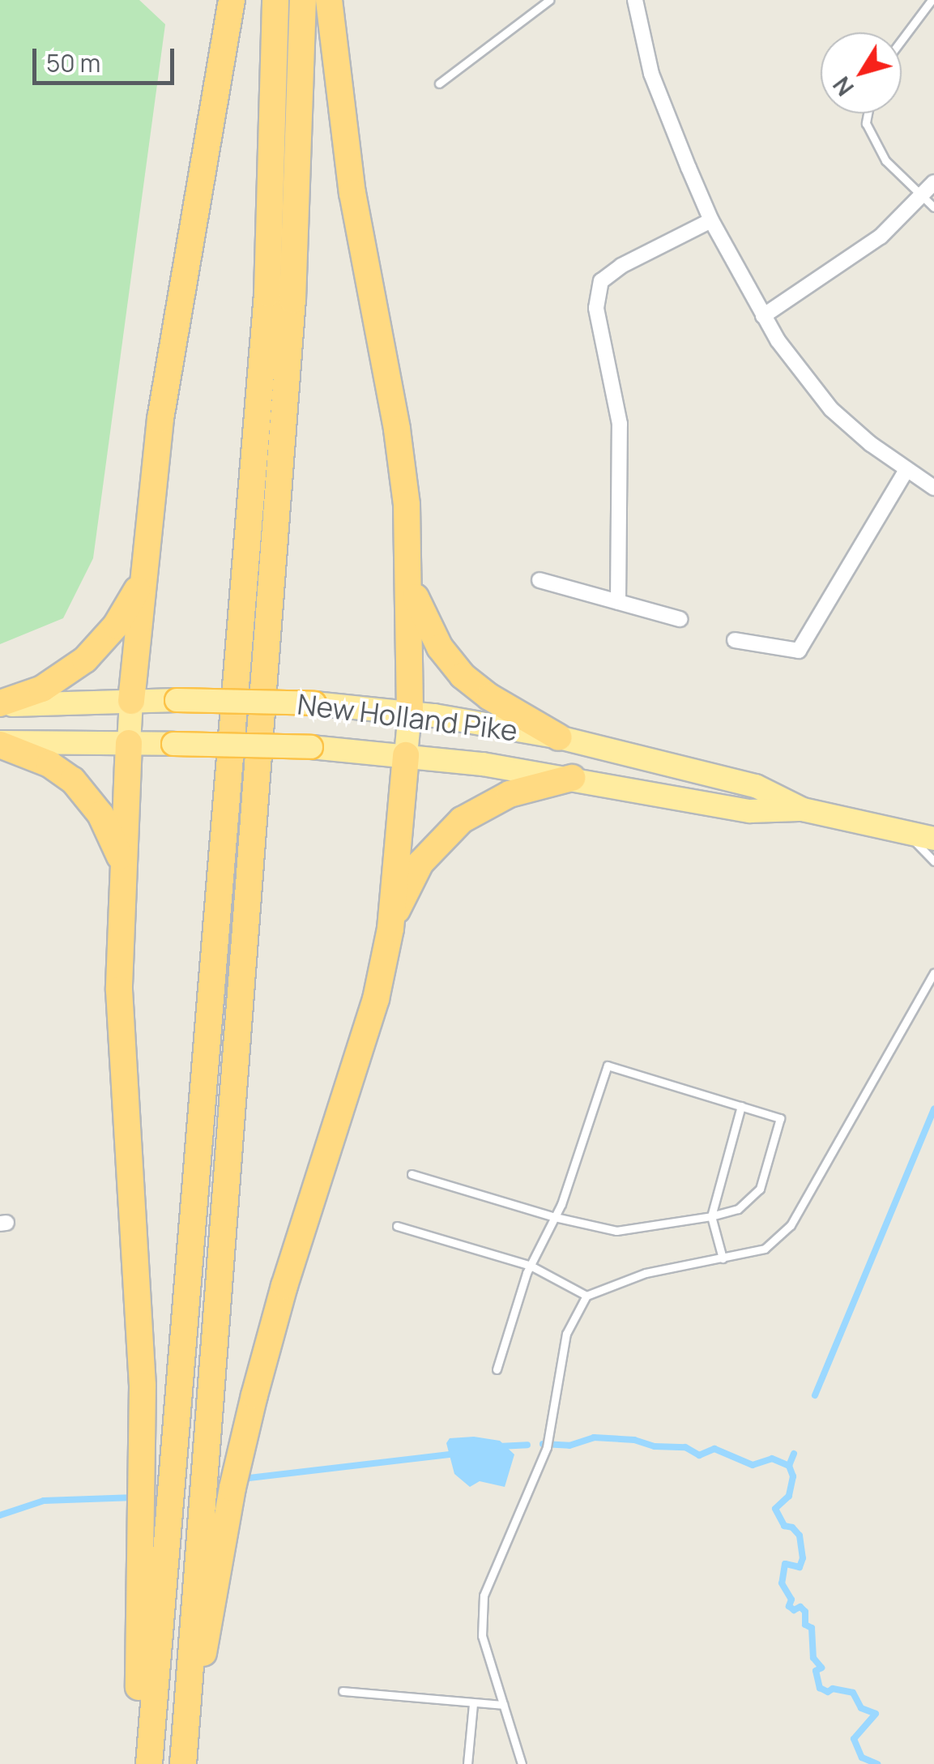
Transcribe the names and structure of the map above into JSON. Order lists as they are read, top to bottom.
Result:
{
  "streets": {
    "main road": ["New Holland Pike"]
  },
  "scale_bar": "50 m",
  "north": "bottom left"
}
